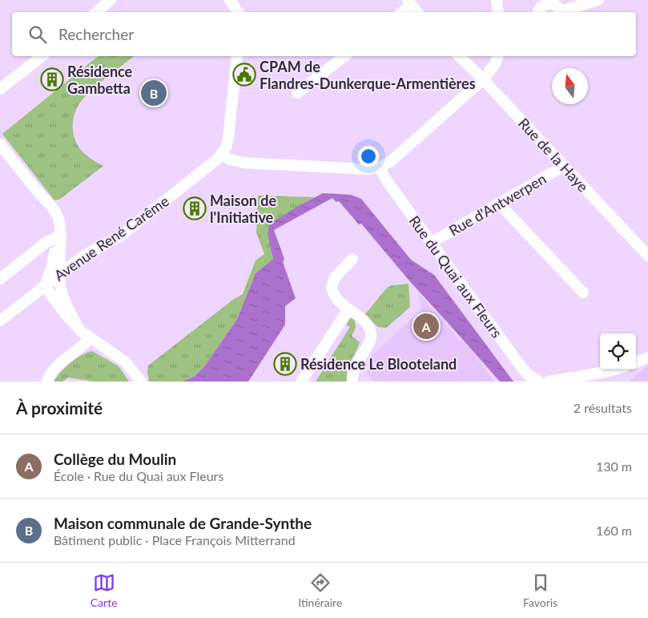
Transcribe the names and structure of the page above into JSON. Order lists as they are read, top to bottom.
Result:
{
  "streets": {
    "street": [
      "Rue de la Haye",
      "Rue d'Antwerpen",
      "Avenue René Carême",
      "Rue du Quai aux Fleurs"
    ]
  },
  "crossings": [
    ["Rue de la Haye", "Rue d'Antwerpen"],
    ["Rue d'Antwerpen", "Rue du Quai aux Fleurs"]
  ],
  "places": {
    "public building": ["CPAM de Flandres-Dunkerque-Armentières"],
    "building": ["Résidence Gambetta", "Maison de l'Initiative", "Résidence Le Blooteland"]
  },
  "north": "top",
  "page": {
    "search": "Rechercher",
    "pins": ["B", "A"],
    "heading": ["À proximité", "2 résultats"],
    "list": [
      {
        "mark": "A",
        "name": "Collège du Moulin",
        "note": "École · Rue du Quai aux Fleurs",
        "value": "130 m"
      },
      {
        "mark": "B",
        "name": "Maison communale de Grande-Synthe",
        "note": "Bâtiment public · Place François Mitterrand",
        "value": "160 m"
      }
    ],
    "nav": ["Carte", "Itinéraire", "Favoris"]
  }
}
